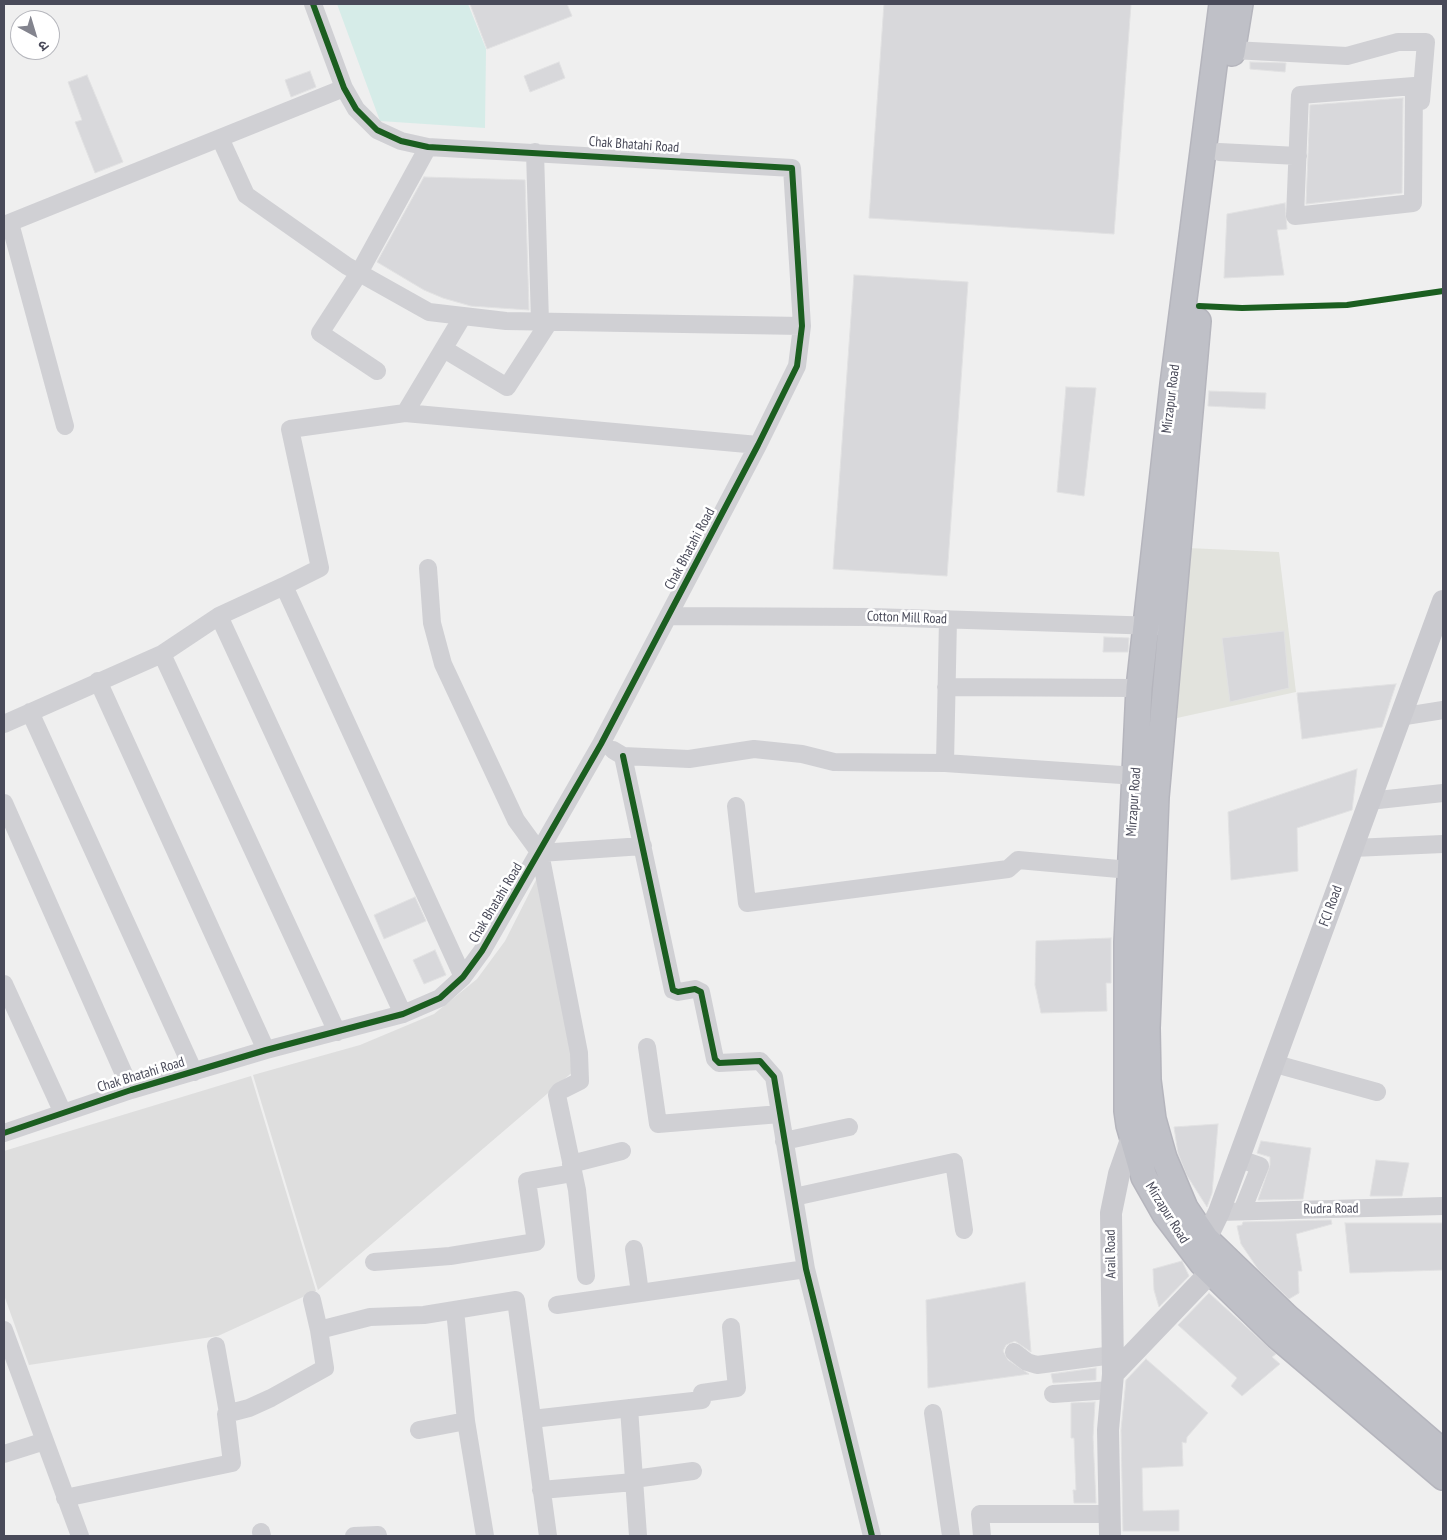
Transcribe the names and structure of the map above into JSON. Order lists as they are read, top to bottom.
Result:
{
  "streets": {
    "highway": ["Mirzapur Road"],
    "main road": ["FCI Road", "Arail Road"],
    "street": ["Chak Bhatahi Road", "Cotton Mill Road", "Rudra Road"]
  },
  "crossings": [
    ["Chak Bhatahi Road", "Cotton Mill Road"],
    ["Mirzapur Road", "Cotton Mill Road"],
    ["Mirzapur Road", "FCI Road"],
    ["Mirzapur Road", "Arail Road"],
    ["FCI Road", "Rudra Road"]
  ],
  "north": "bottom right"
}
